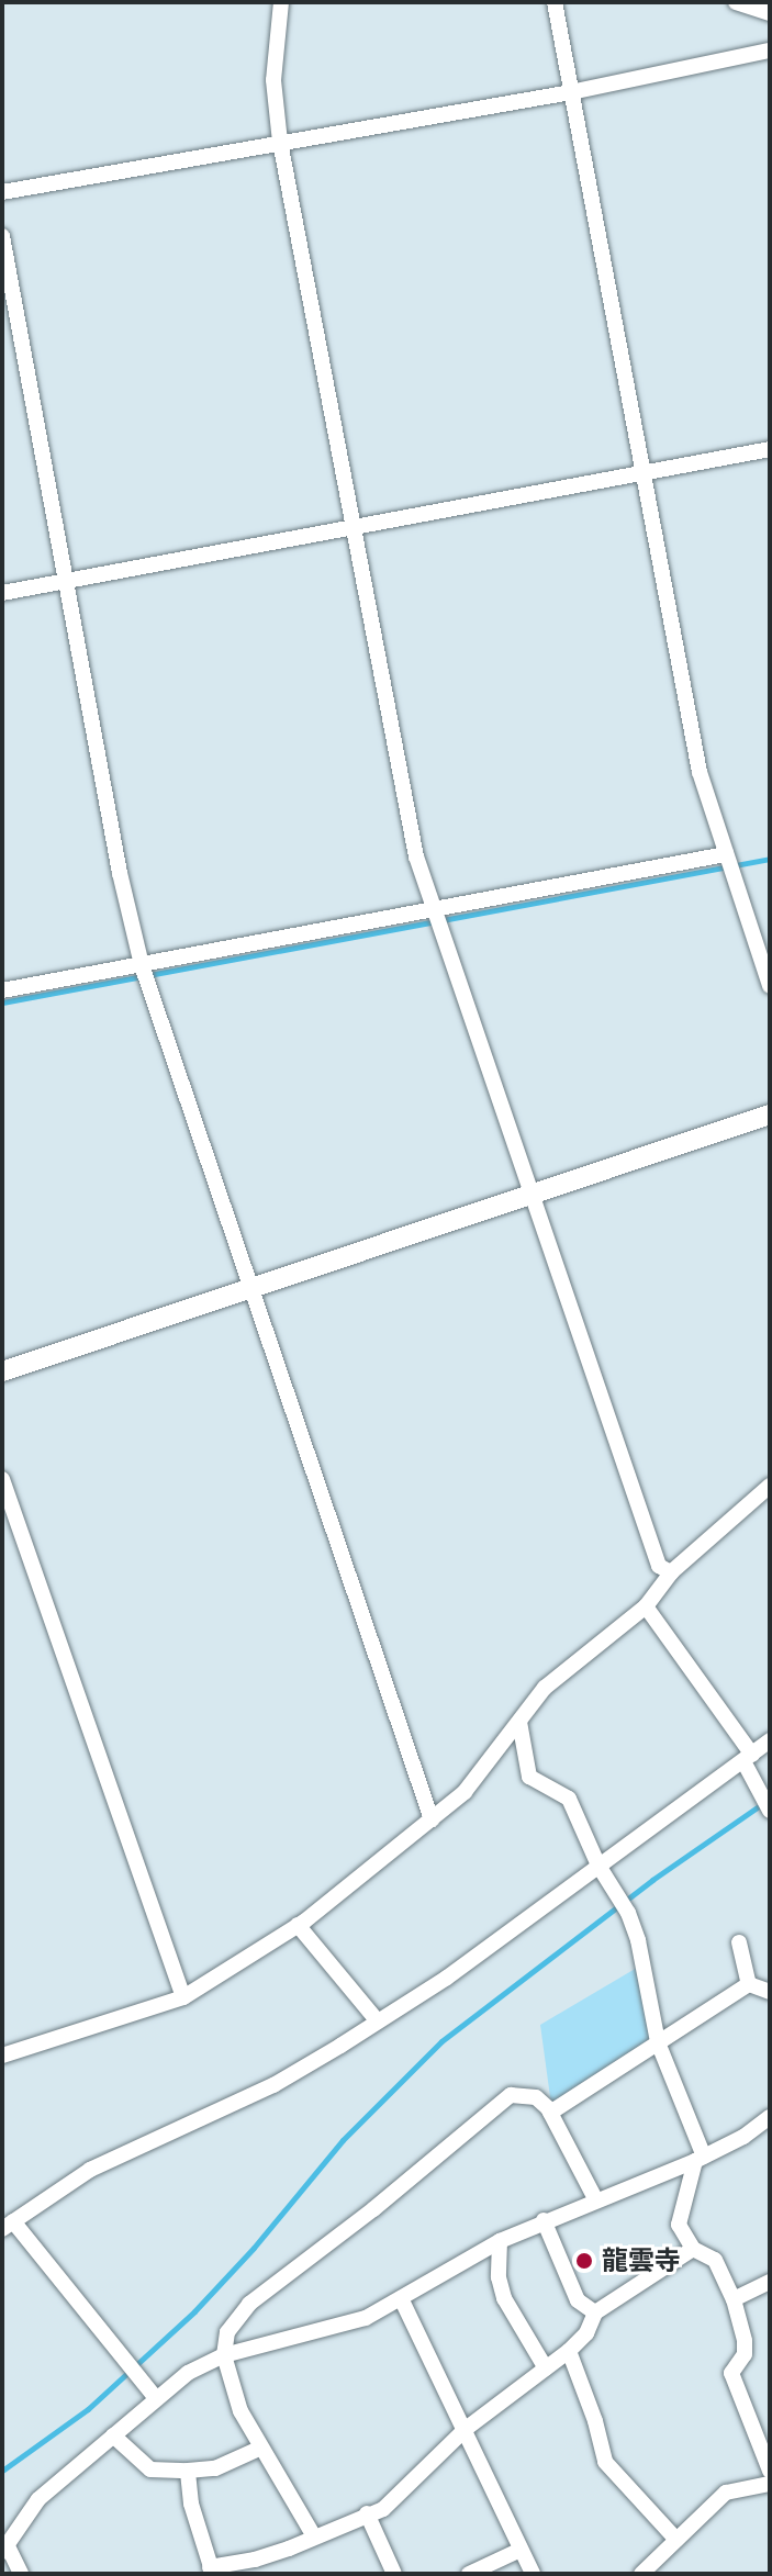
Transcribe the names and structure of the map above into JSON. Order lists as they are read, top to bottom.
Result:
{
  "places": ["龍雲寺"]
}
